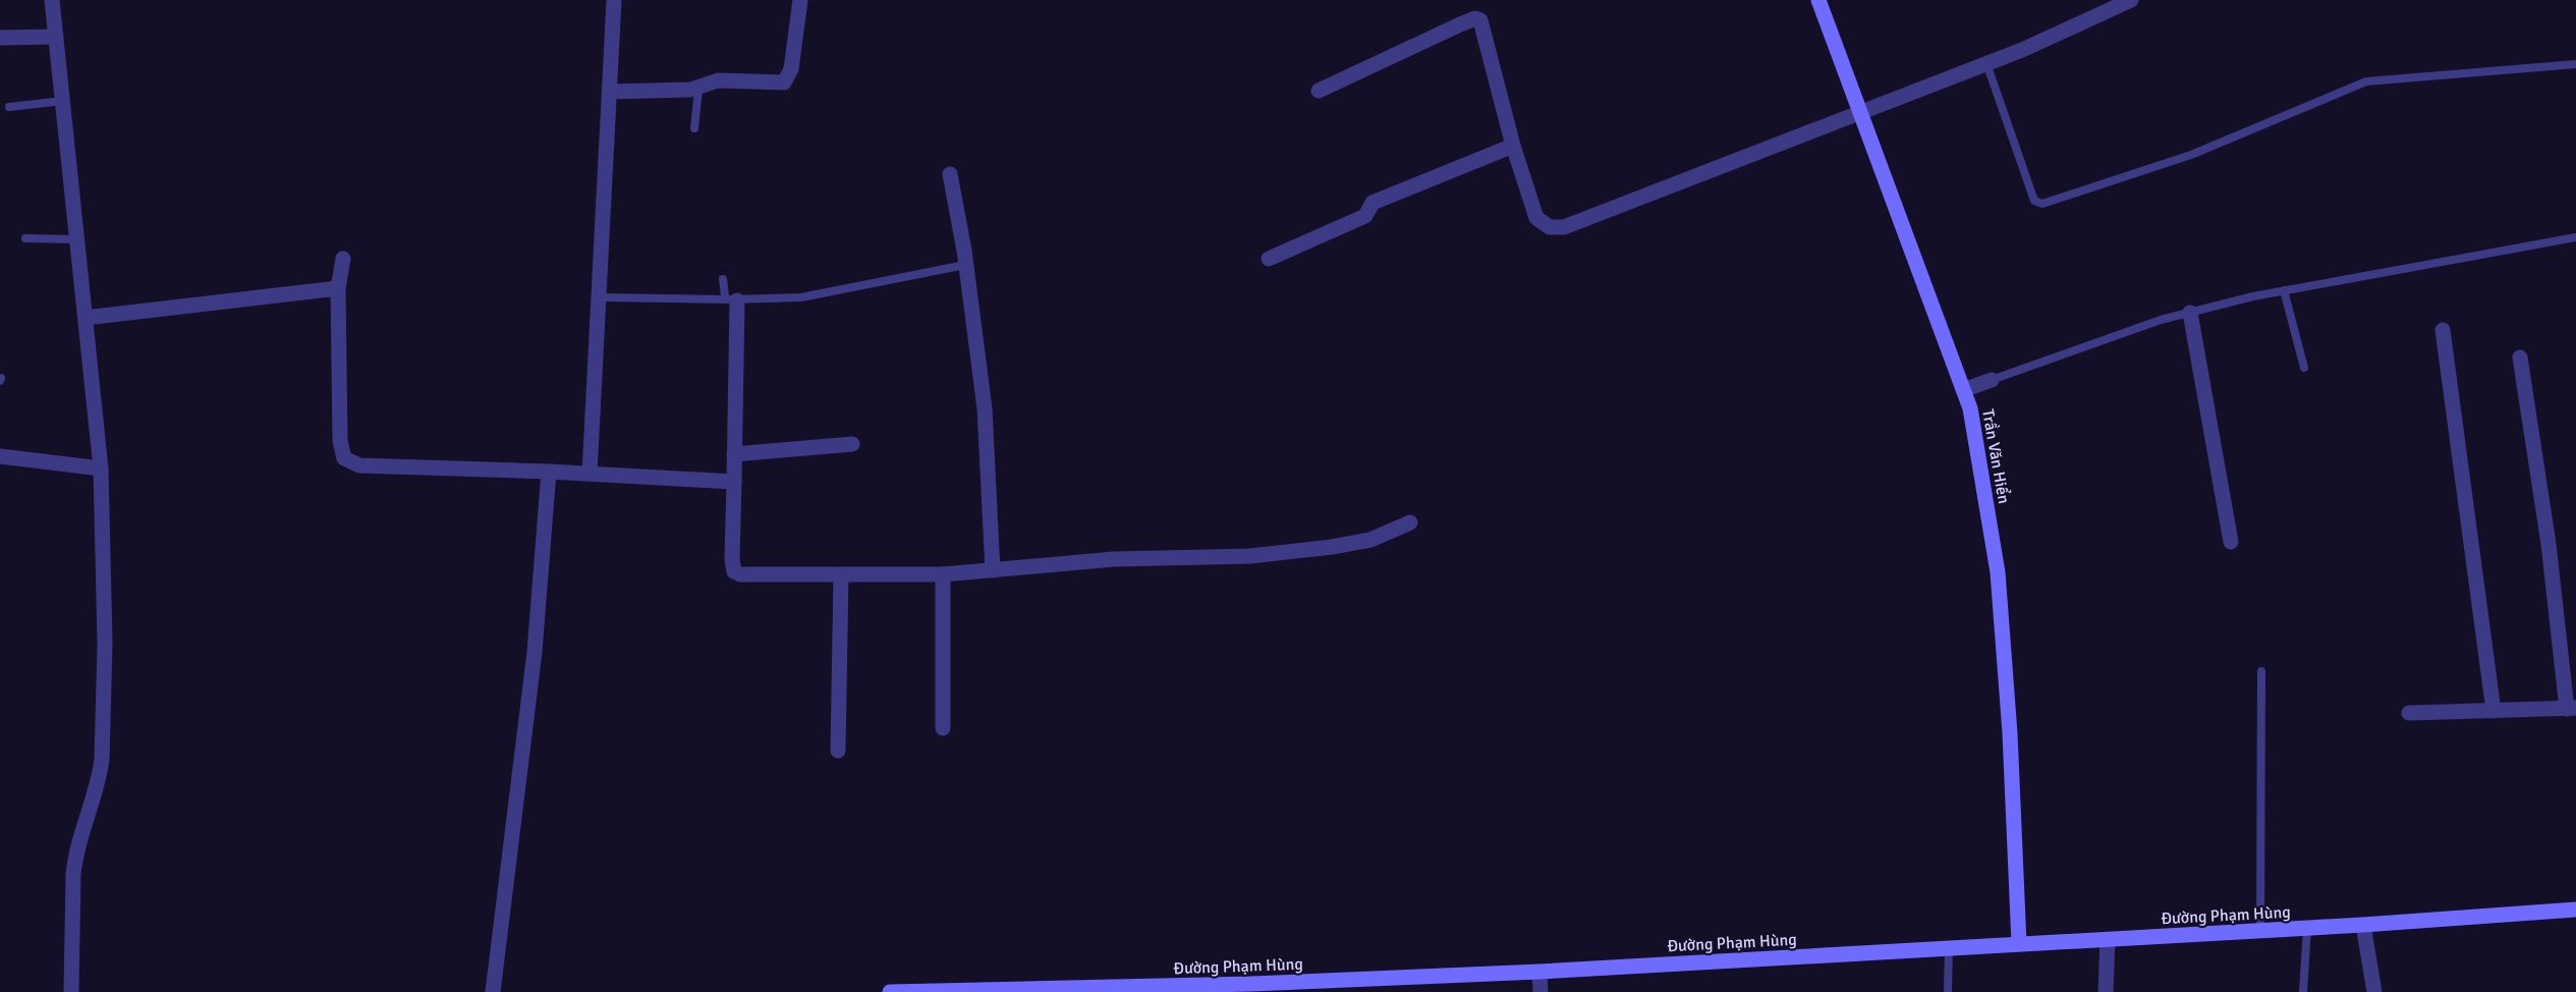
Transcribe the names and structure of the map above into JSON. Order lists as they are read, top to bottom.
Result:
{
  "streets": {
    "main road": ["Trần Văn Hiển", "Đường Phạm Hùng"]
  },
  "crossings": [
    ["Trần Văn Hiển", "Đường Phạm Hùng"]
  ]
}
